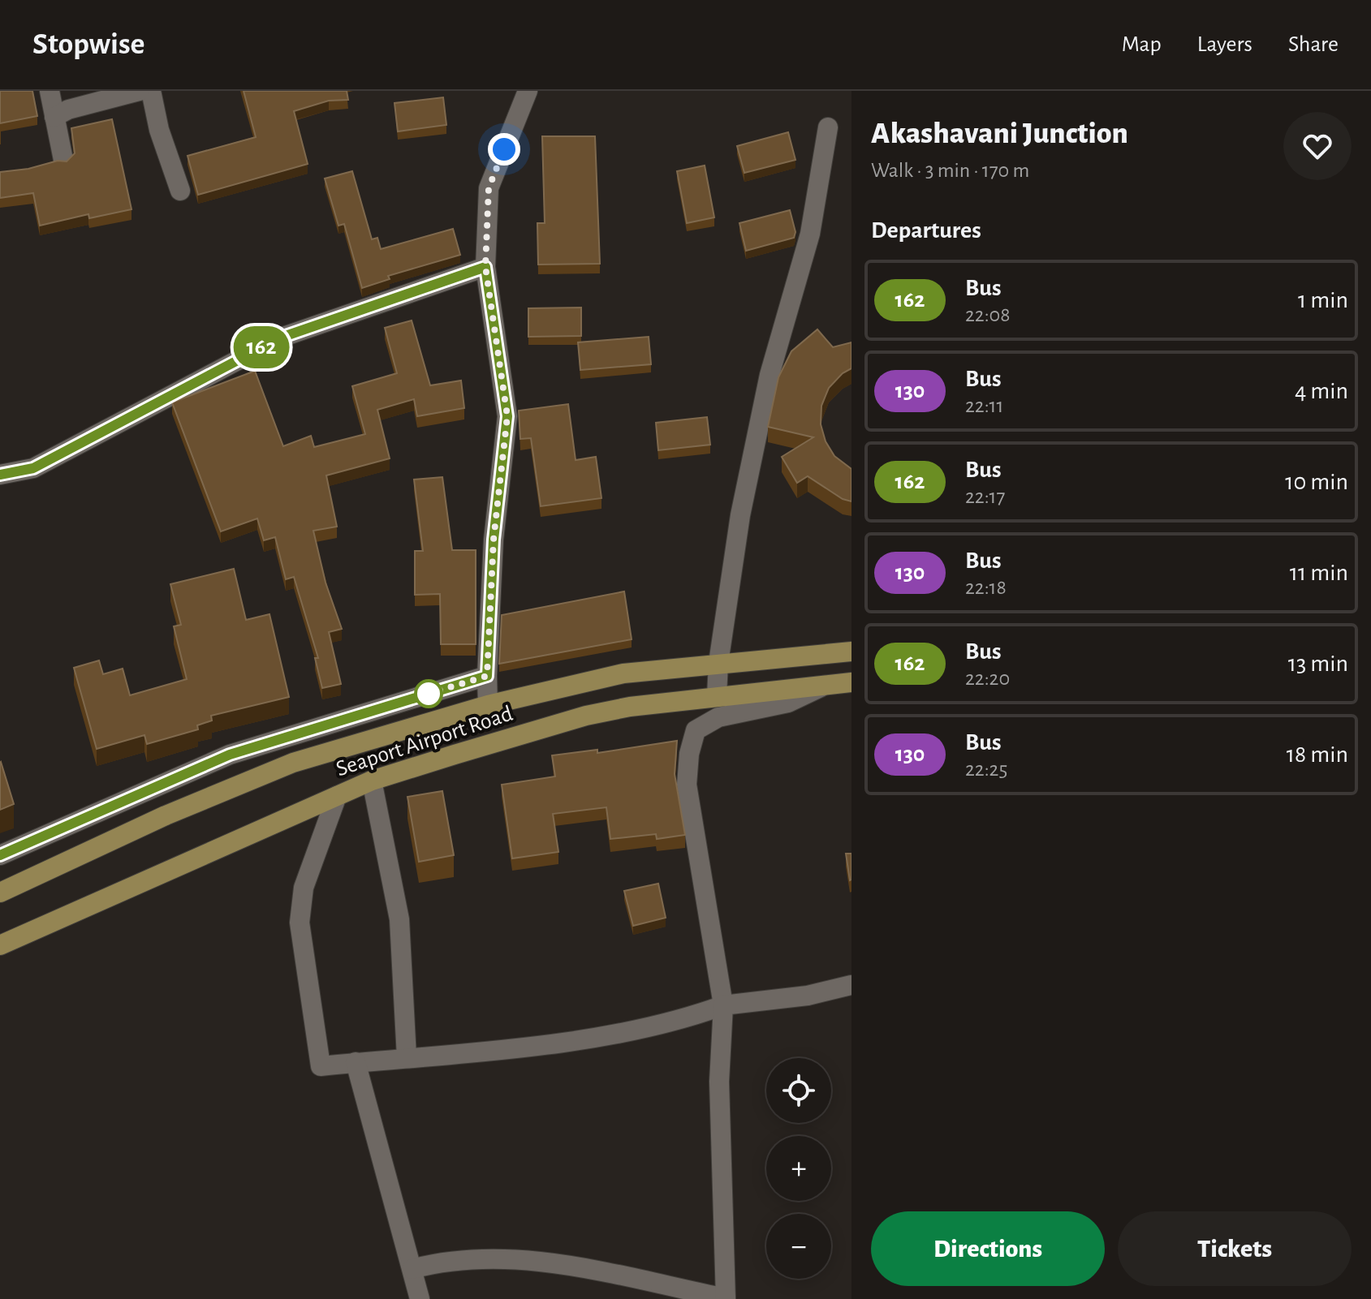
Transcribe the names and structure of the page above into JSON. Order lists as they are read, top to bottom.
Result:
{
  "streets": {
    "main road": ["Seaport Airport Road"]
  },
  "lines": ["bus line 162"],
  "page": {
    "header": "Stopwise",
    "nav": ["Map", "Layers", "Share"],
    "on_map": "162",
    "heading": [
      ["Akashavani Junction", "Walk · 3 min · 170 m"],
      "Departures"
    ],
    "list": [
      {
        "mark": "162",
        "name": "Bus",
        "note": "22:08",
        "value": "1 min"
      },
      {
        "mark": "130",
        "name": "Bus",
        "note": "22:11",
        "value": "4 min"
      },
      {
        "mark": "162",
        "name": "Bus",
        "note": "22:17",
        "value": "10 min"
      },
      {
        "mark": "130",
        "name": "Bus",
        "note": "22:18",
        "value": "11 min"
      },
      {
        "mark": "162",
        "name": "Bus",
        "note": "22:20",
        "value": "13 min"
      },
      {
        "mark": "130",
        "name": "Bus",
        "note": "22:25",
        "value": "18 min"
      }
    ],
    "map_buttons": ["+", "−"],
    "buttons": ["Directions", "Tickets"]
  }
}
